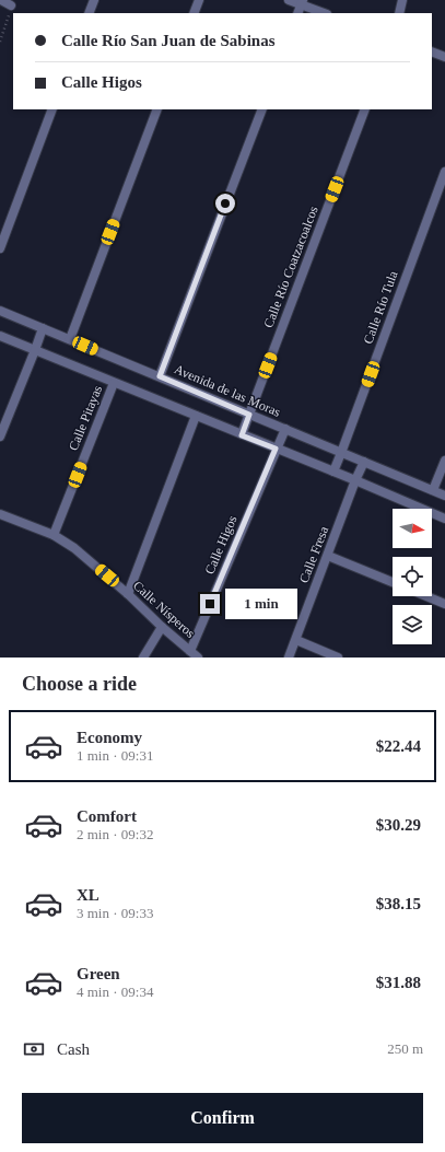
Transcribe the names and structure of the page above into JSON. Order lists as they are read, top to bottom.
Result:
{
  "streets": {
    "street": [
      "Calle Río Coatzacoalcos",
      "Calle Río Tula",
      "Avenida de las Moras",
      "Calle Pitayas",
      "Calle Higos",
      "Calle Fresa",
      "Calle Nísperos"
    ]
  },
  "crossings": [
    ["Calle Río Coatzacoalcos", "Avenida de las Moras"],
    ["Calle Río Tula", "Avenida de las Moras"],
    ["Avenida de las Moras", "Calle Higos"],
    ["Avenida de las Moras", "Calle Fresa"],
    ["Calle Pitayas", "Calle Nísperos"],
    ["Calle Higos", "Calle Nísperos"]
  ],
  "north": "right",
  "page": {
    "banner": ["Calle Río San Juan de Sabinas", "Calle Higos"],
    "bubble": "1 min",
    "heading": "Choose a ride",
    "list": [
      {
        "name": "Economy",
        "note": "1 min · 09:31",
        "value": "$22.44"
      },
      {
        "name": "Comfort",
        "note": "2 min · 09:32",
        "value": "$30.29"
      },
      {
        "name": "XL",
        "note": "3 min · 09:33",
        "value": "$38.15"
      },
      {
        "name": "Green",
        "note": "4 min · 09:34",
        "value": "$31.88"
      }
    ],
    "pay": ["Cash", "250 m"],
    "buttons": "Confirm"
  }
}
